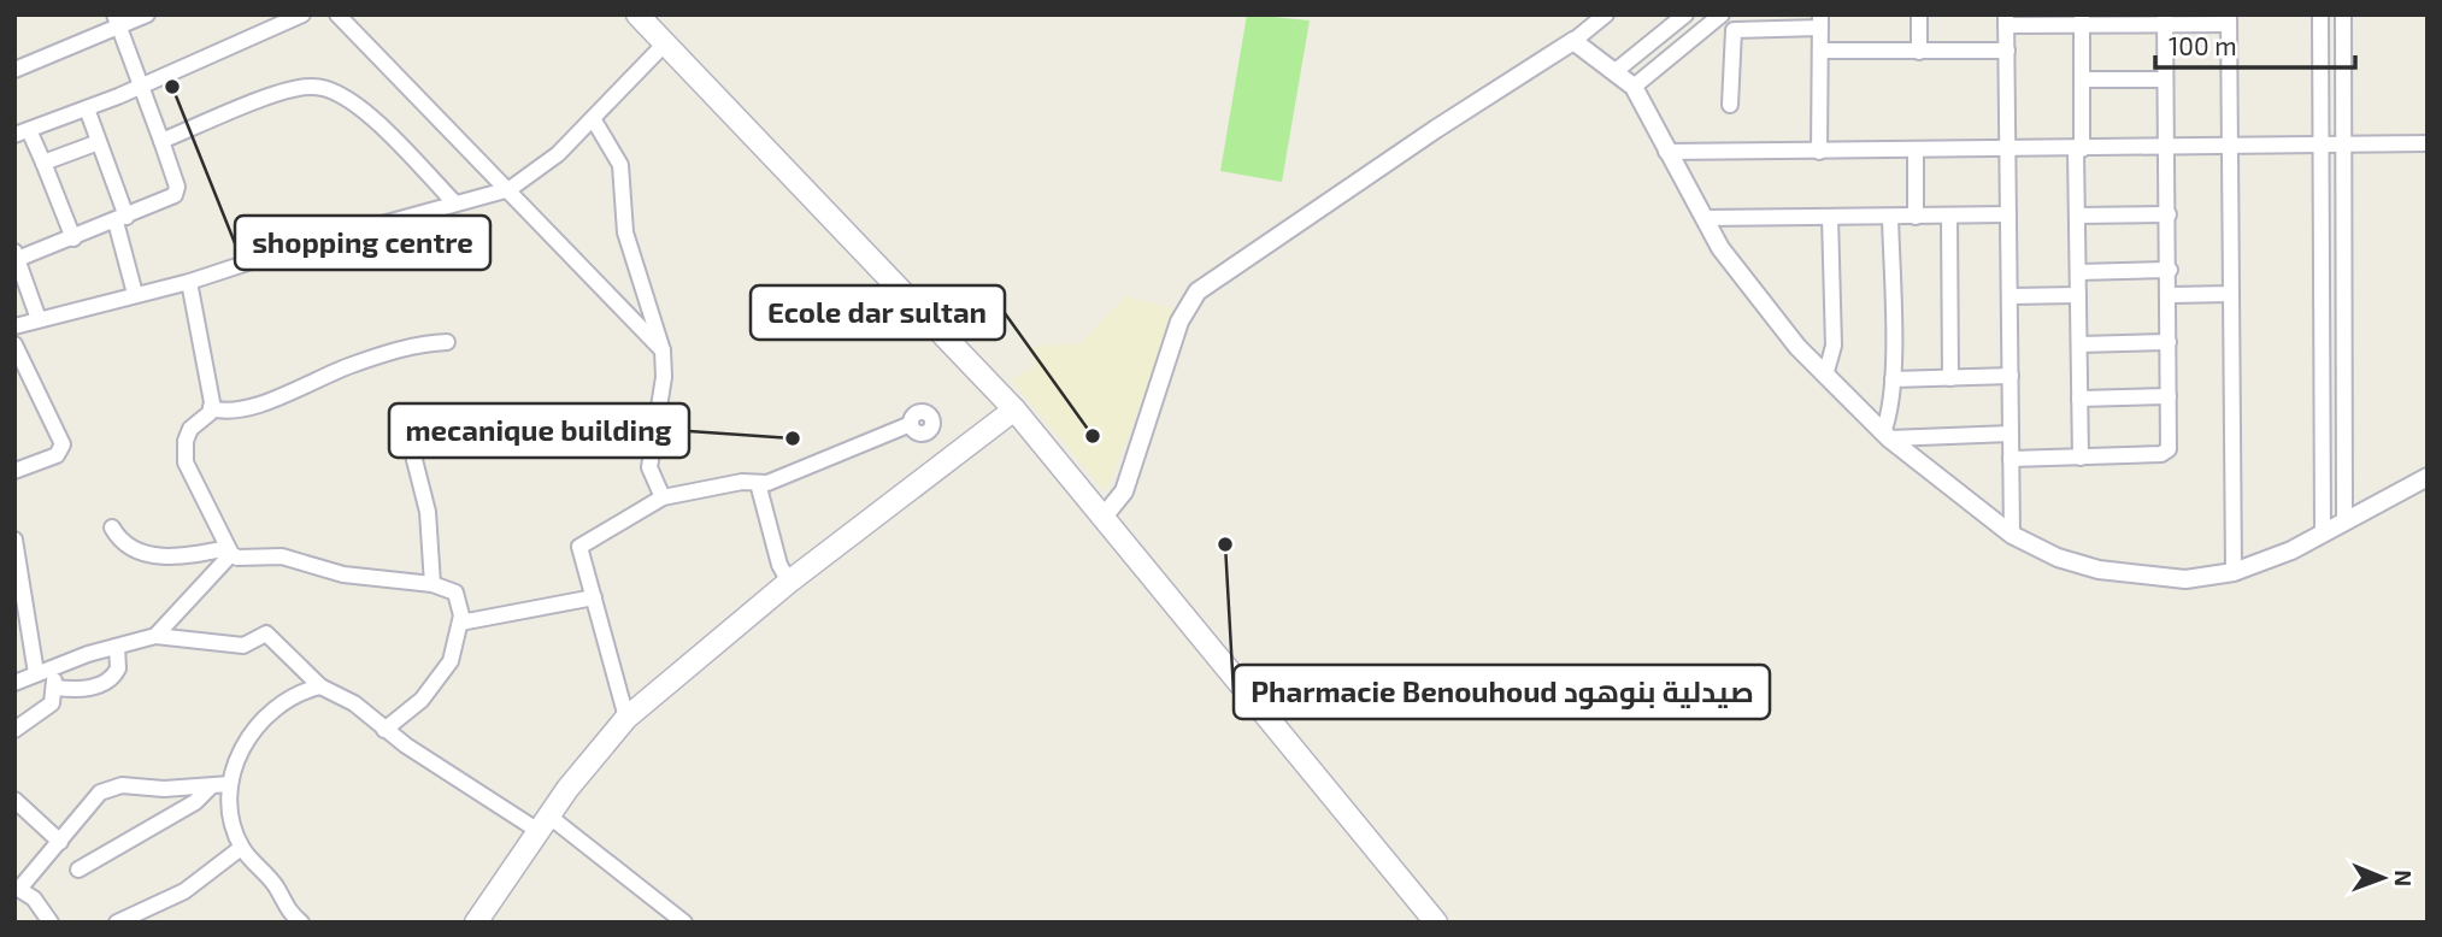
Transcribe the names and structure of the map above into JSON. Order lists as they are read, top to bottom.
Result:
{
  "places": [
    "shopping centre",
    "Ecole dar sultan",
    "mecanique building",
    "Pharmacie Benouhoud صيدلية بنوهود"
  ],
  "scale_bar": "100 m",
  "north": "right"
}
